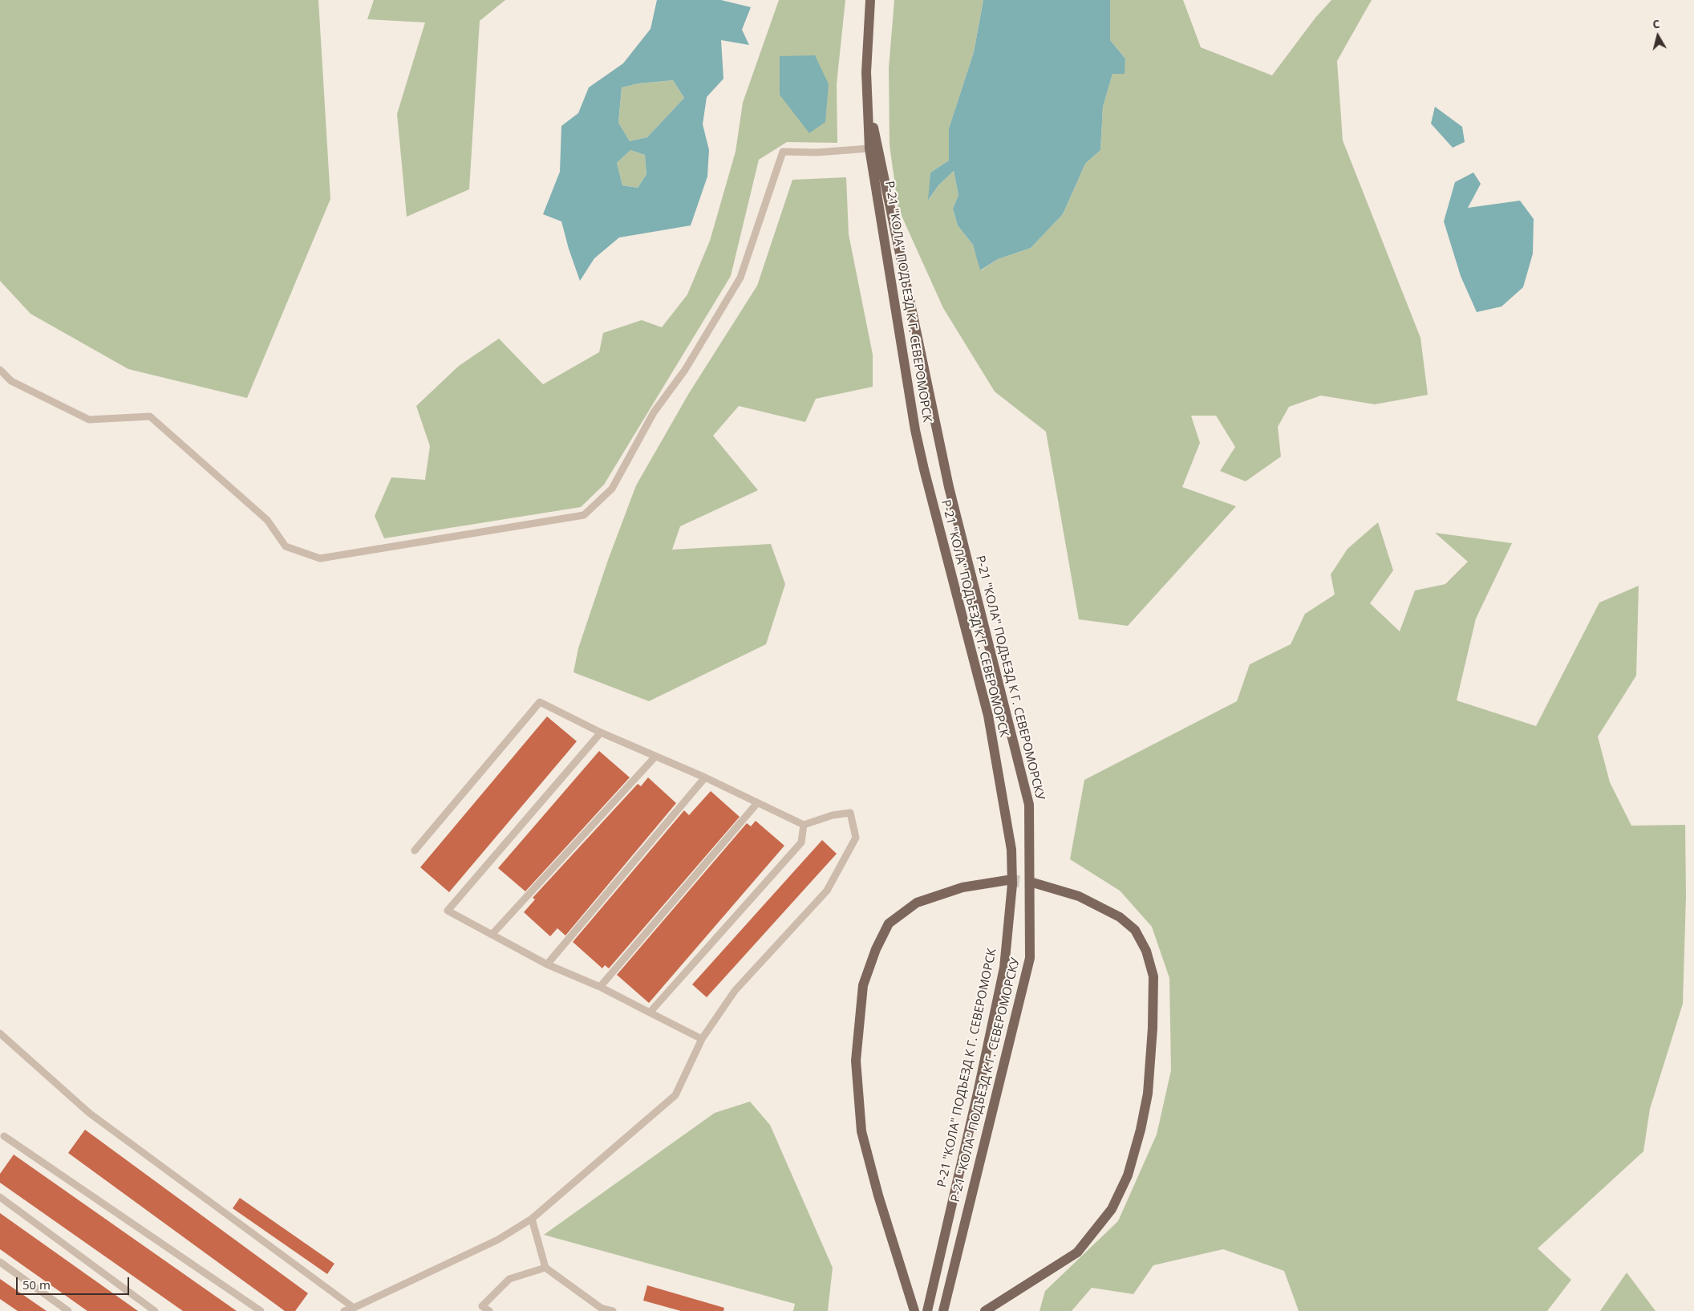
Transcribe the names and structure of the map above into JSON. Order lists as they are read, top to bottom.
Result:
{
  "streets": {
    "main road": ["Р-21 \"КОЛА\" ПОДЪЕЗД К Г. СЕВЕРОМОРСК", "Р-21 \"КОЛА\" ПОДЪЕЗД К Г. СЕВЕРОМОРСКУ"]
  },
  "crossings": [
    ["Р-21 \"КОЛА\" ПОДЪЕЗД К Г. СЕВЕРОМОРСК", "Р-21 \"КОЛА\" ПОДЪЕЗД К Г. СЕВЕРОМОРСКУ"]
  ],
  "scale_bar": "50 m",
  "north": "top"
}
